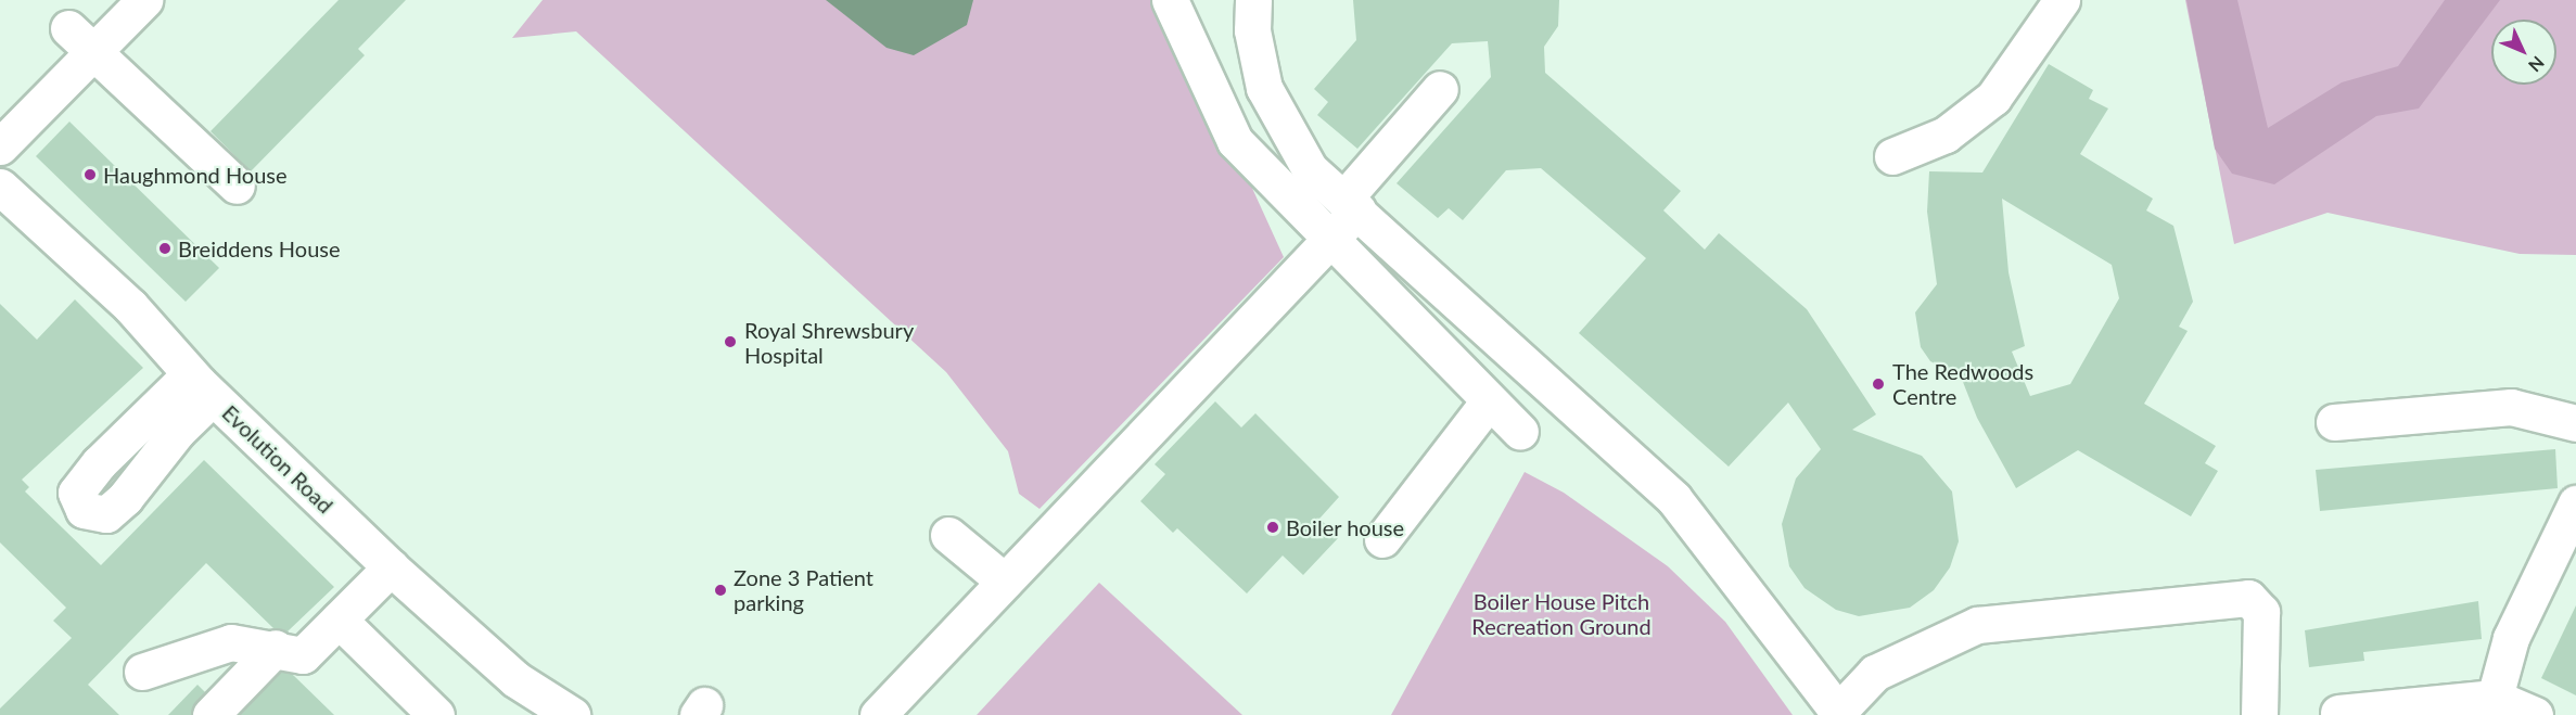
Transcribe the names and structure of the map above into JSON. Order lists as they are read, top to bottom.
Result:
{
  "streets": {
    "street": ["Evolution Road"]
  },
  "parks": ["Boiler House Pitch Recreation Ground"],
  "places": [
    "Haughmond House",
    "Breiddens House",
    "Royal Shrewsbury Hospital",
    "The Redwoods Centre",
    "Boiler house",
    "Zone 3 Patient parking"
  ],
  "north": "bottom right"
}
